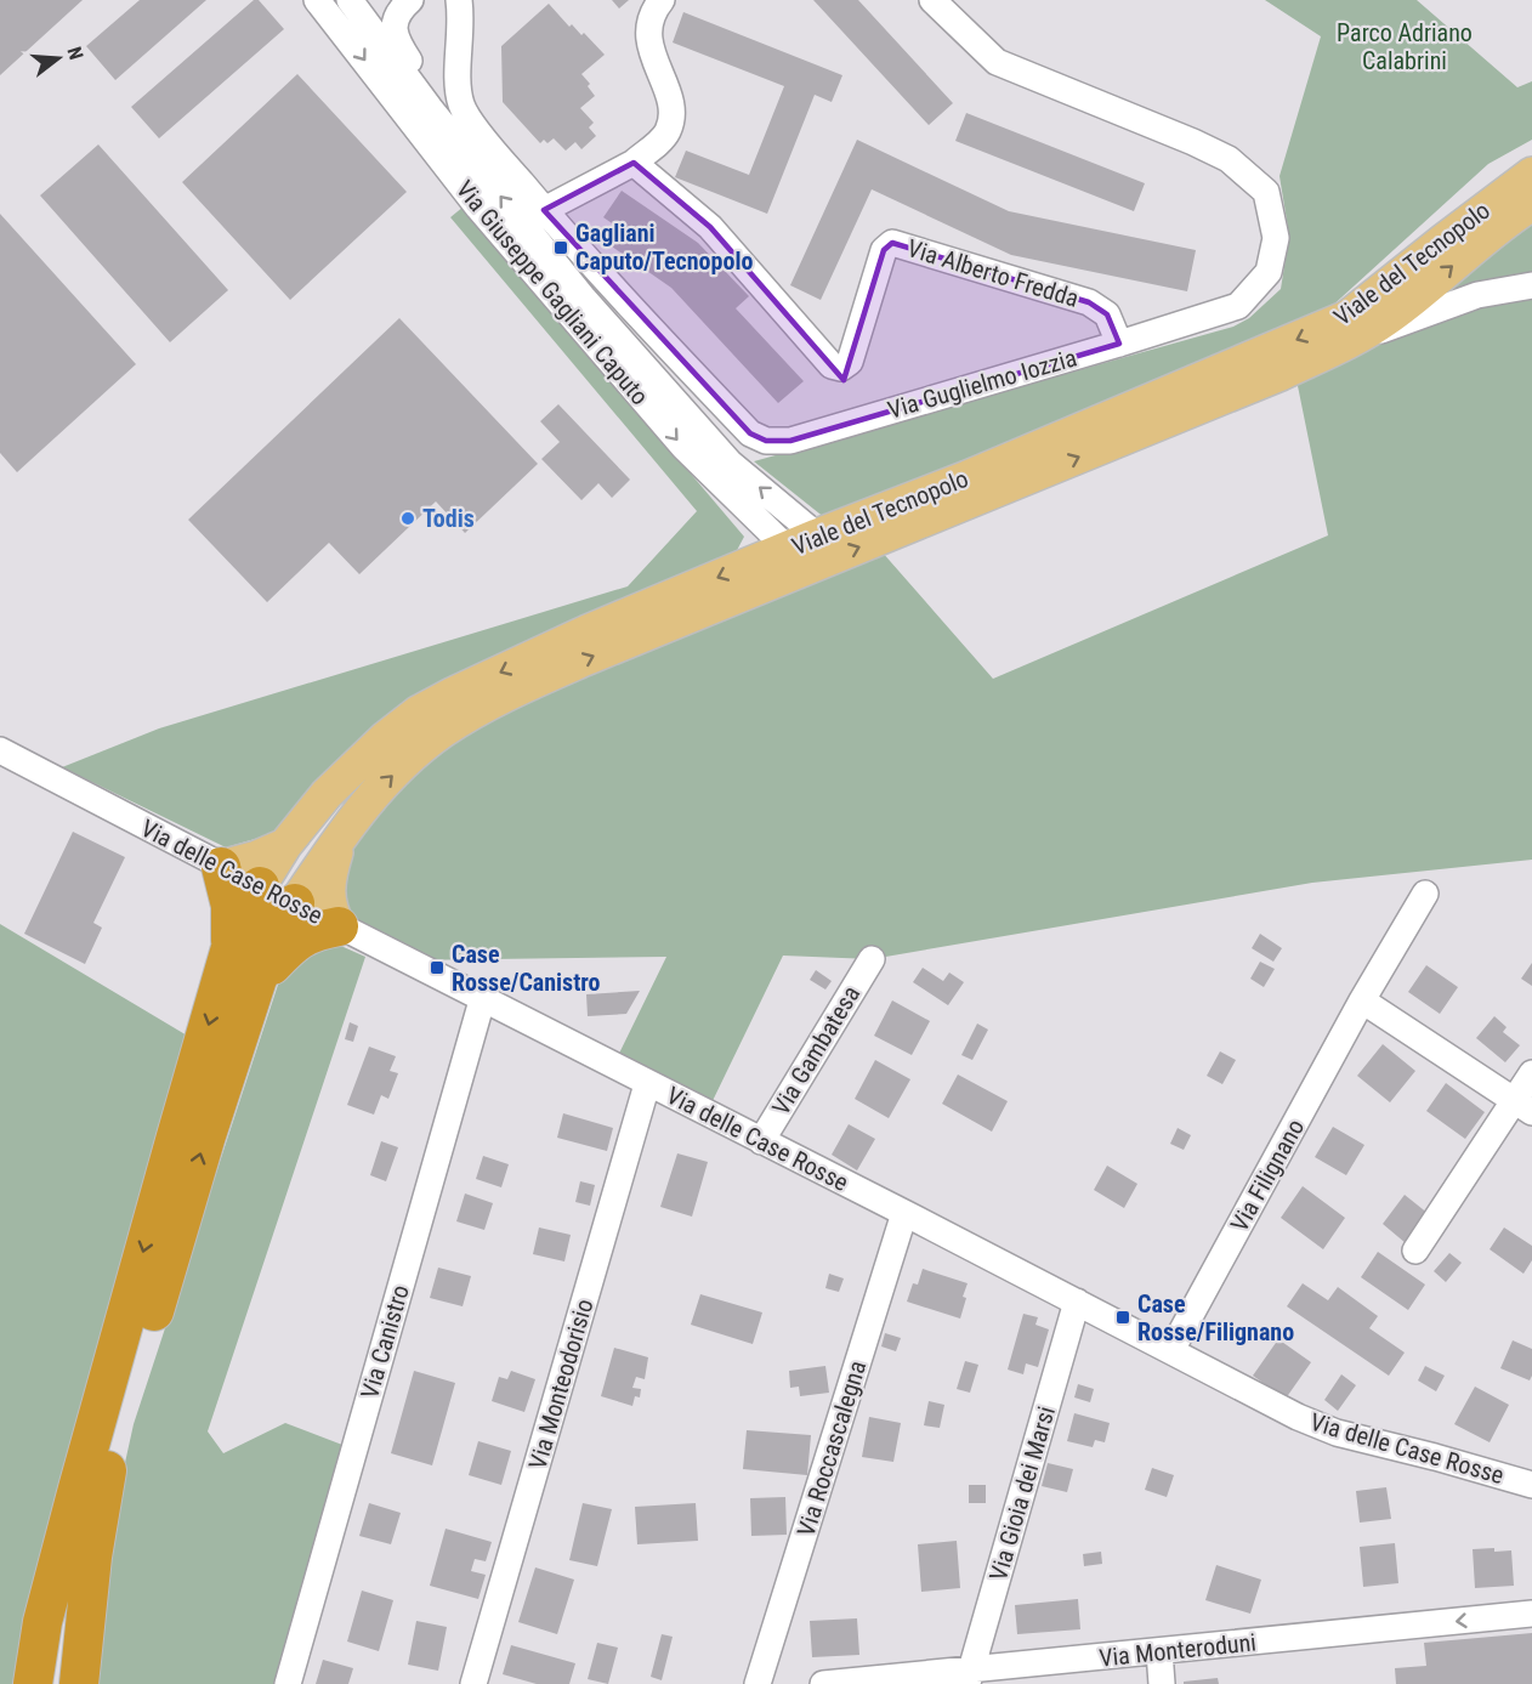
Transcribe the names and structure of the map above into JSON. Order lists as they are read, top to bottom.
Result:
{
  "streets": {
    "main road": ["Viale del Tecnopolo"],
    "street": [
      "Via Alberto Fredda",
      "Via Giuseppe Gagliani Caputo",
      "Via Guglielmo Iozzia",
      "Via delle Case Rosse",
      "Via Gambatesa",
      "Via Filignano",
      "Via Canistro",
      "Via Monteodorisio",
      "Via Roccascalegna",
      "Via Gioia dei Marsi",
      "Via Monteroduni"
    ]
  },
  "crossings": [
    ["Viale del Tecnopolo", "Via Giuseppe Gagliani Caputo"],
    ["Viale del Tecnopolo", "Via delle Case Rosse"],
    ["Via Alberto Fredda", "Via Guglielmo Iozzia"],
    ["Via delle Case Rosse", "Via Gambatesa"],
    ["Via delle Case Rosse", "Via Filignano"],
    ["Via delle Case Rosse", "Via Canistro"],
    ["Via delle Case Rosse", "Via Monteodorisio"],
    ["Via delle Case Rosse", "Via Roccascalegna"],
    ["Via delle Case Rosse", "Via Gioia dei Marsi"],
    ["Via Gioia dei Marsi", "Via Monteroduni"]
  ],
  "one_way": ["Via Monteroduni"],
  "parks": ["Parco Adriano Calabrini"],
  "places": {
    "transit": ["Gagliani Caputo/Tecnopolo", "Case Rosse/Canistro", "Case Rosse/Filignano"],
    "other": ["Todis"]
  },
  "north": "right"
}
